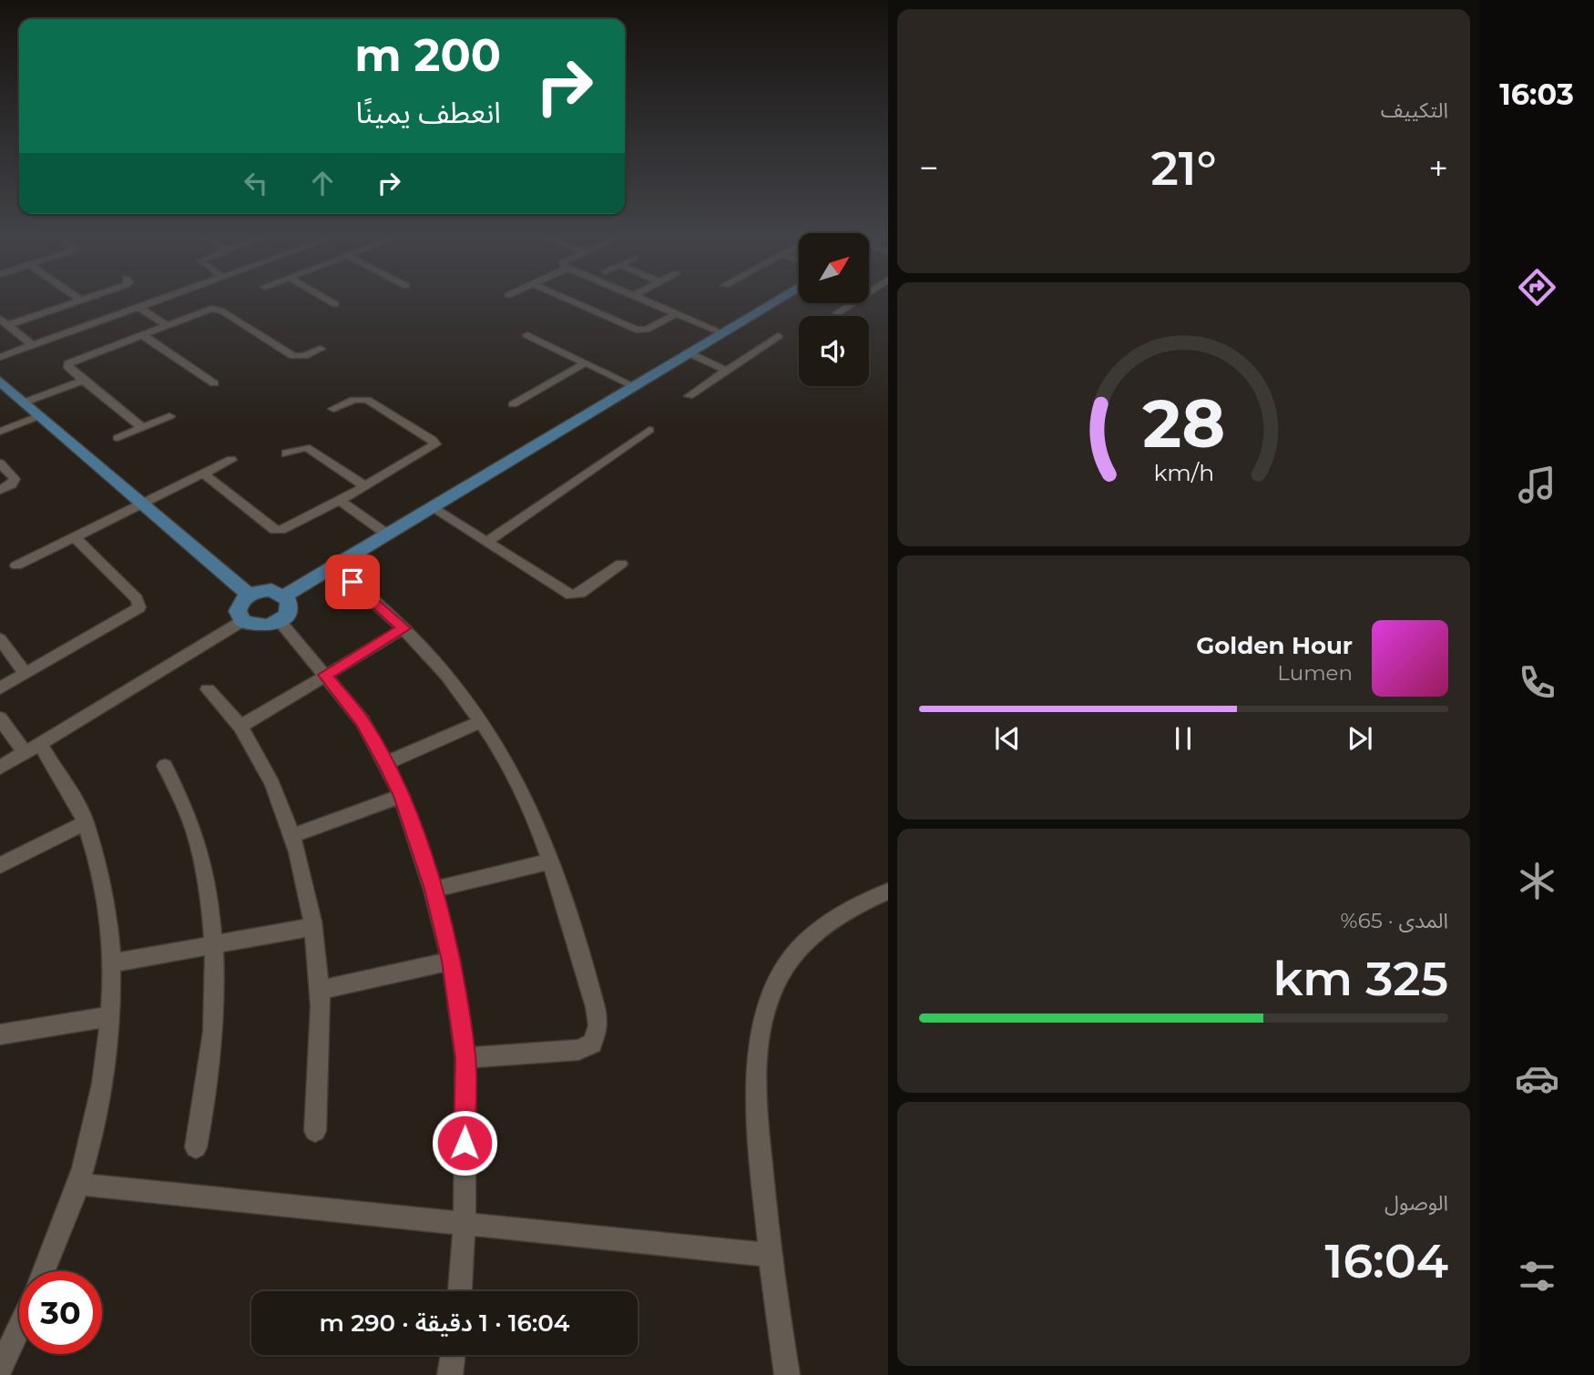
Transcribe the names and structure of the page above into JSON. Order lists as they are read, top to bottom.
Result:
{
  "north": "top right",
  "page": {
    "tabs": "16:03",
    "tile": [
      "التكييف",
      ["المدى · 65%", "325 km"],
      ["الوصول", "16:04"]
    ],
    "turn": ["200 m", "انعطف يمينًا"],
    "heat": ["−", "21°", "+"],
    "song": ["Golden Hour", "Lumen"],
    "limit": "30",
    "trip": "16:04 · 1 دقيقة · 290 m",
    "gauge": ["28", "km/h"]
  }
}
